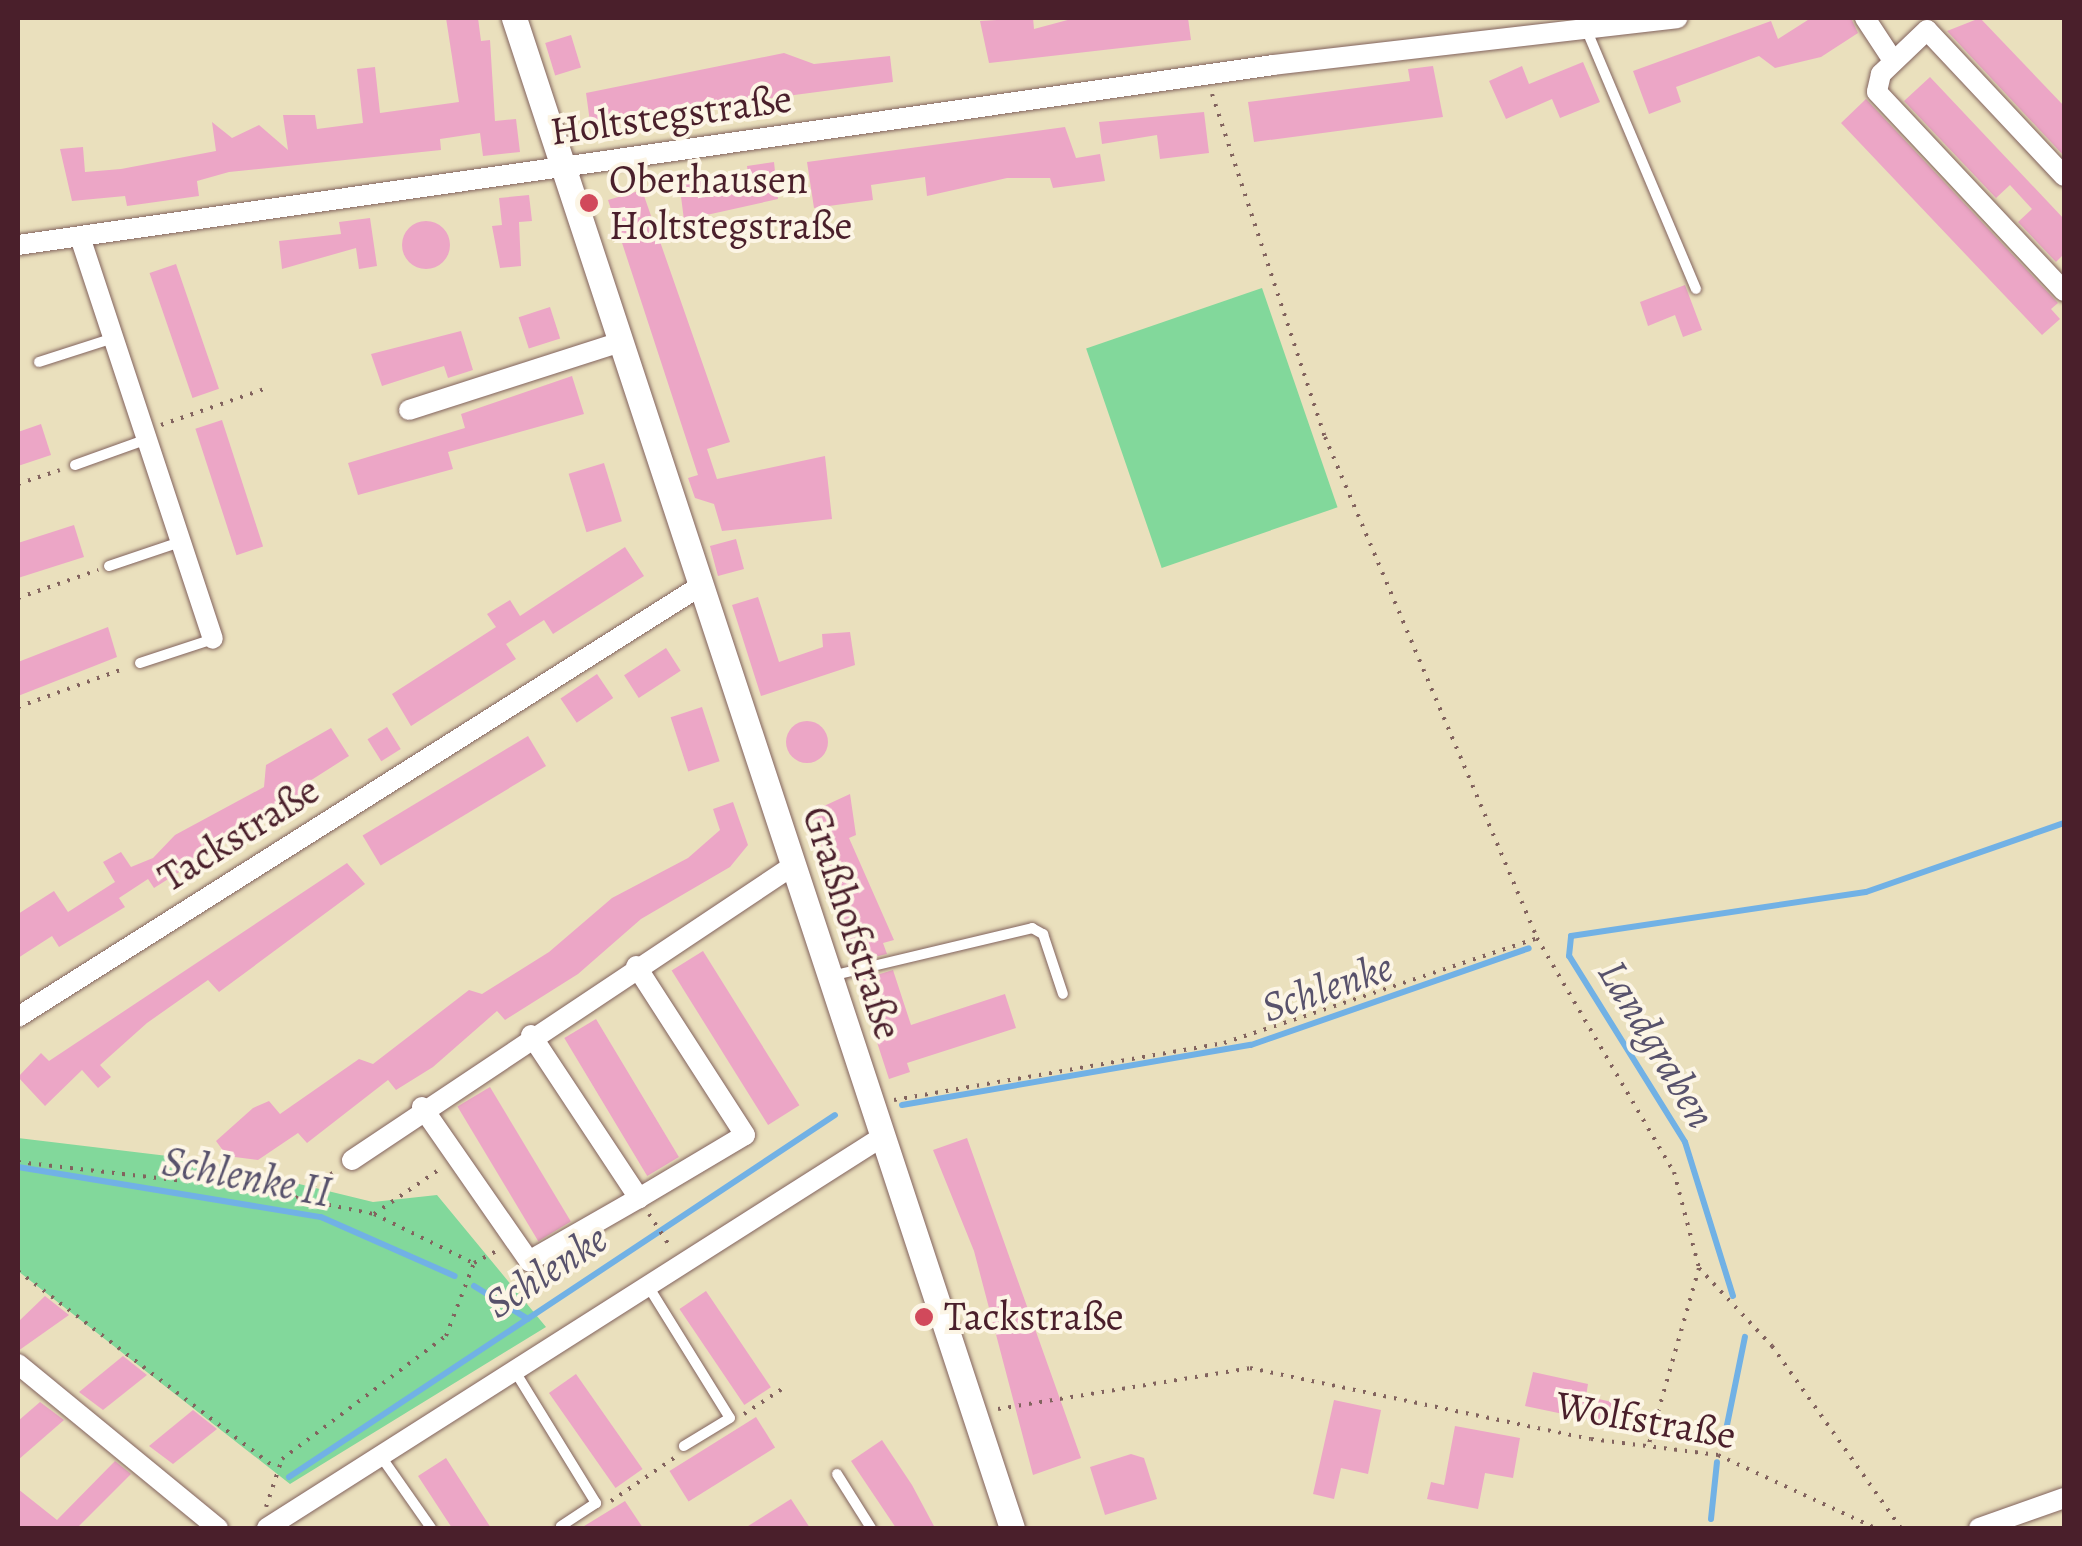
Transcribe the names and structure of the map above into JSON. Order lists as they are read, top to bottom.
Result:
{
  "streets": {
    "street": ["Holtstegstraße", "Tackstraße", "Graßhofstraße"],
    "path": ["Wolfstraße"]
  },
  "crossings": [
    ["Holtstegstraße", "Graßhofstraße"],
    ["Tackstraße", "Graßhofstraße"],
    ["Graßhofstraße", "Wolfstraße"]
  ],
  "water": ["Schlenke", "Landgraben", "Schlenke II"],
  "places": ["Oberhausen Holtstegstraße", "Tackstraße"]
}
